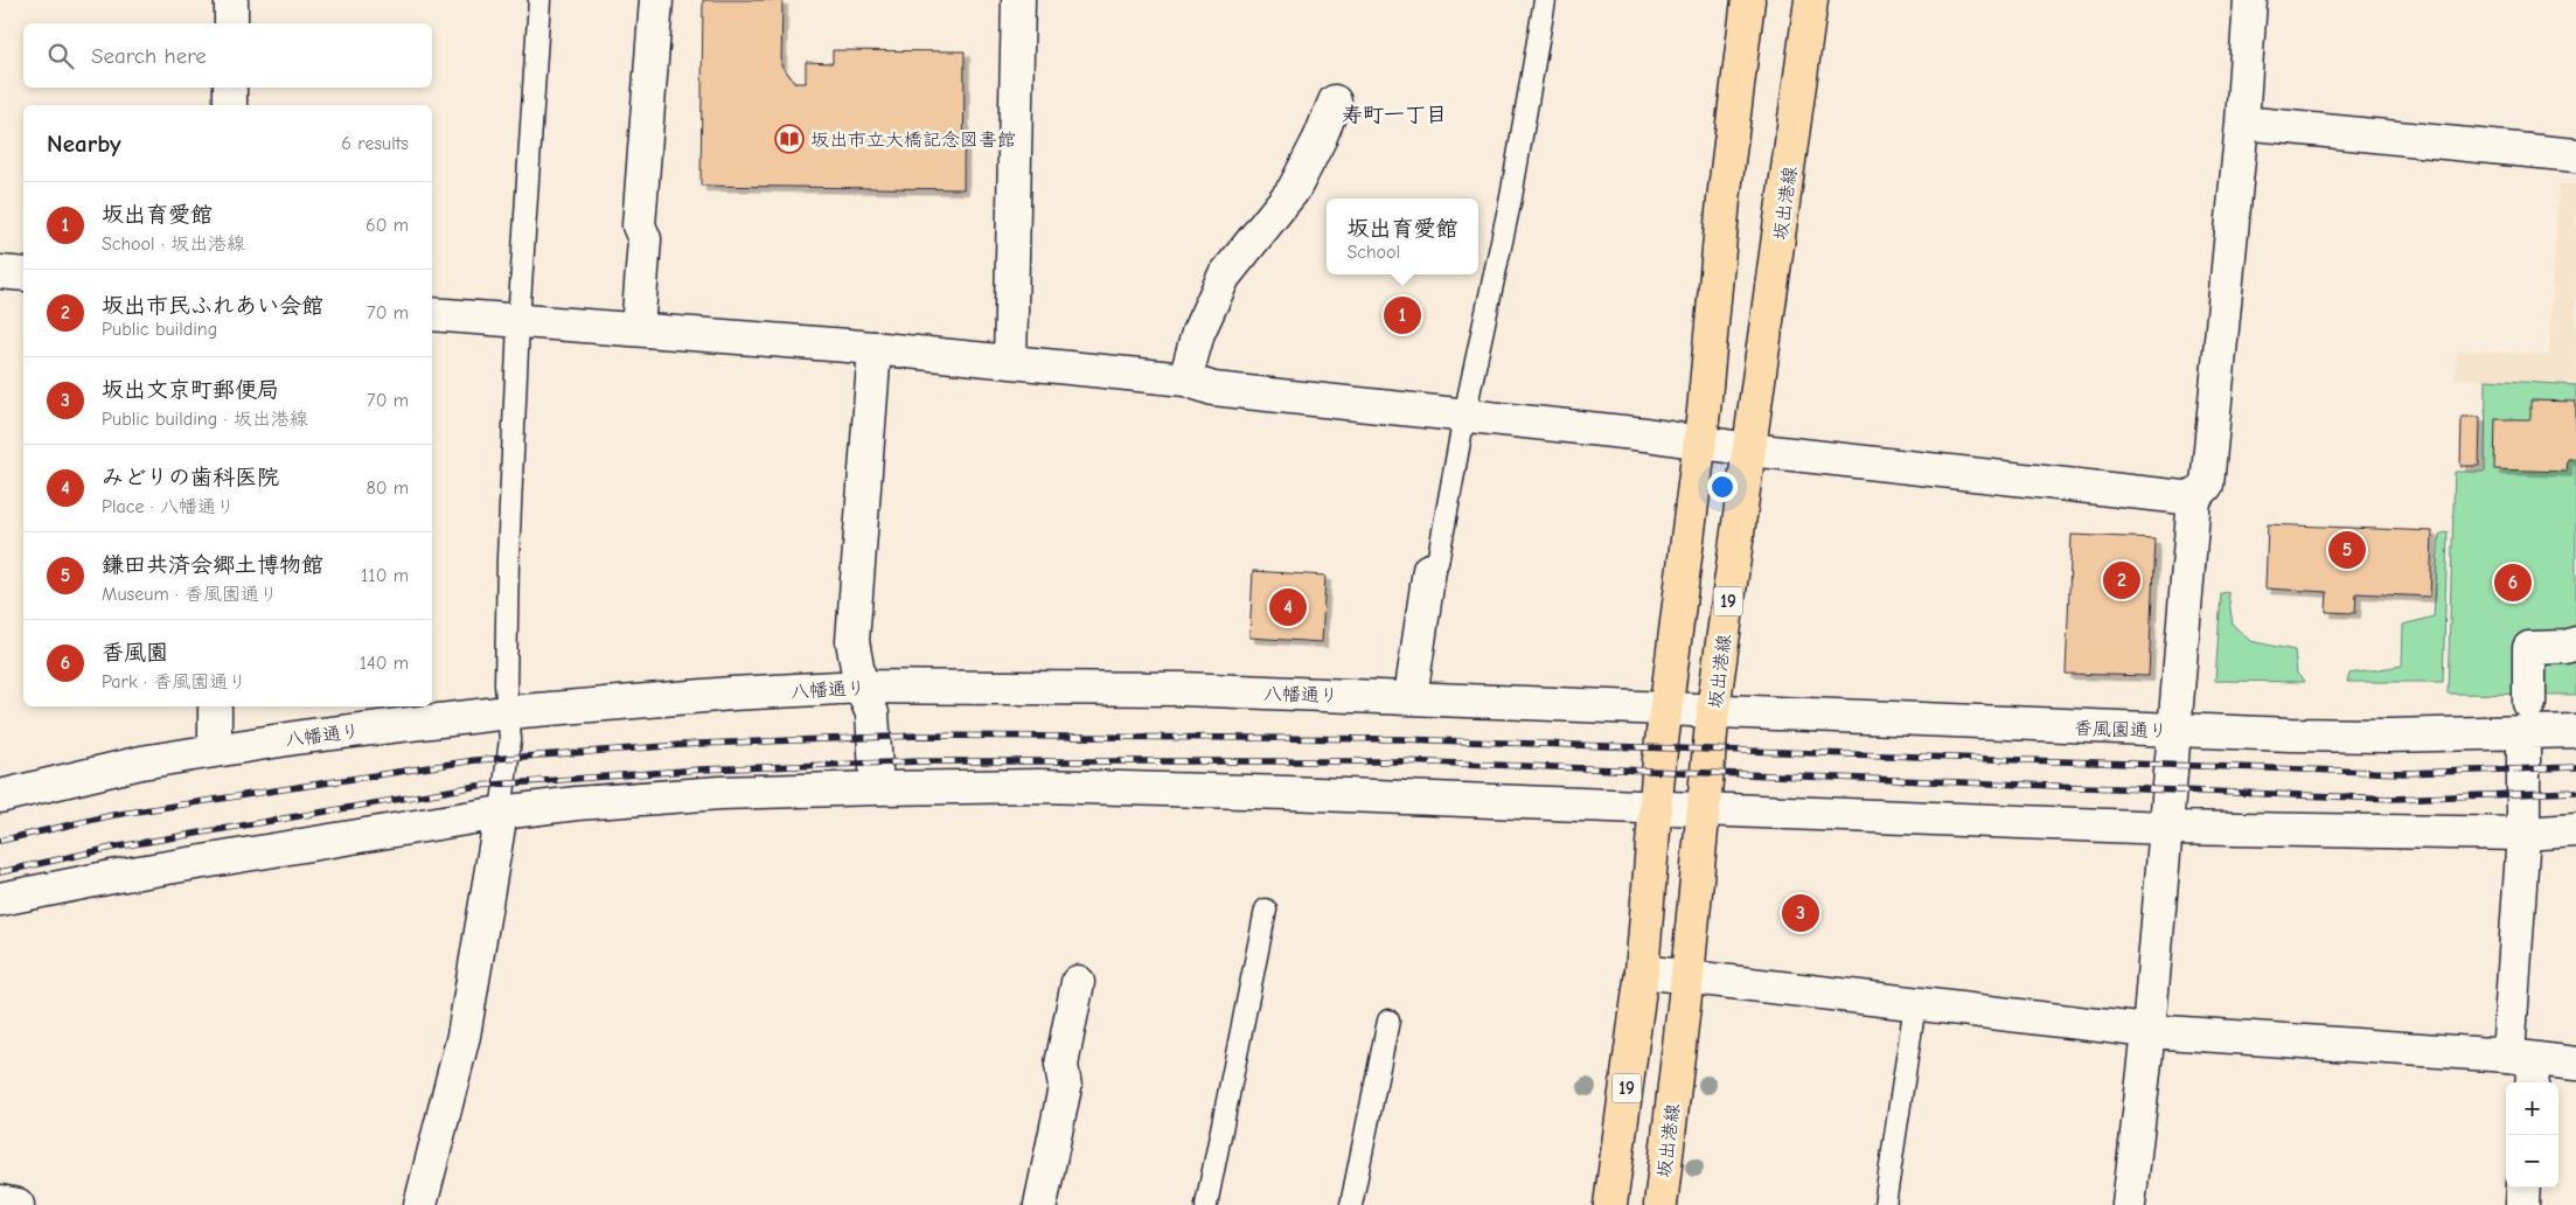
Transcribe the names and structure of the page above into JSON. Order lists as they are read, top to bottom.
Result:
{
  "streets": {
    "main road": ["坂出港線", "19"],
    "street": ["八幡通り", "香風園通り"]
  },
  "crossings": [
    ["坂出港線", "香風園通り"],
    ["19", "八幡通り"],
    ["19", "香風園通り"],
    ["八幡通り", "香風園通り"]
  ],
  "districts": ["寿町一丁目"],
  "places": {
    "library": ["坂出市立大橋記念図書館"]
  },
  "page": {
    "search": "Search here",
    "heading": ["Nearby", "6 results"],
    "list": [
      {
        "mark": "1",
        "name": "坂出育愛館",
        "note": "School · 坂出港線",
        "value": "60 m"
      },
      {
        "mark": "2",
        "name": "坂出市民ふれあい会館",
        "note": "Public building",
        "value": "70 m"
      },
      {
        "mark": "3",
        "name": "坂出文京町郵便局",
        "note": "Public building · 坂出港線",
        "value": "70 m"
      },
      {
        "mark": "4",
        "name": "みどりの歯科医院",
        "note": "Place · 八幡通り",
        "value": "80 m"
      },
      {
        "mark": "5",
        "name": "鎌田共済会郷土博物館",
        "note": "Museum · 香風園通り",
        "value": "110 m"
      },
      {
        "mark": "6",
        "name": "香風園",
        "note": "Park · 香風園通り",
        "value": "140 m"
      }
    ],
    "popup": ["坂出育愛館", "School"],
    "pins": [
      "1",
      "5",
      "2",
      "6",
      "4",
      "3"
    ],
    "map_buttons": ["+", "−"]
  }
}
